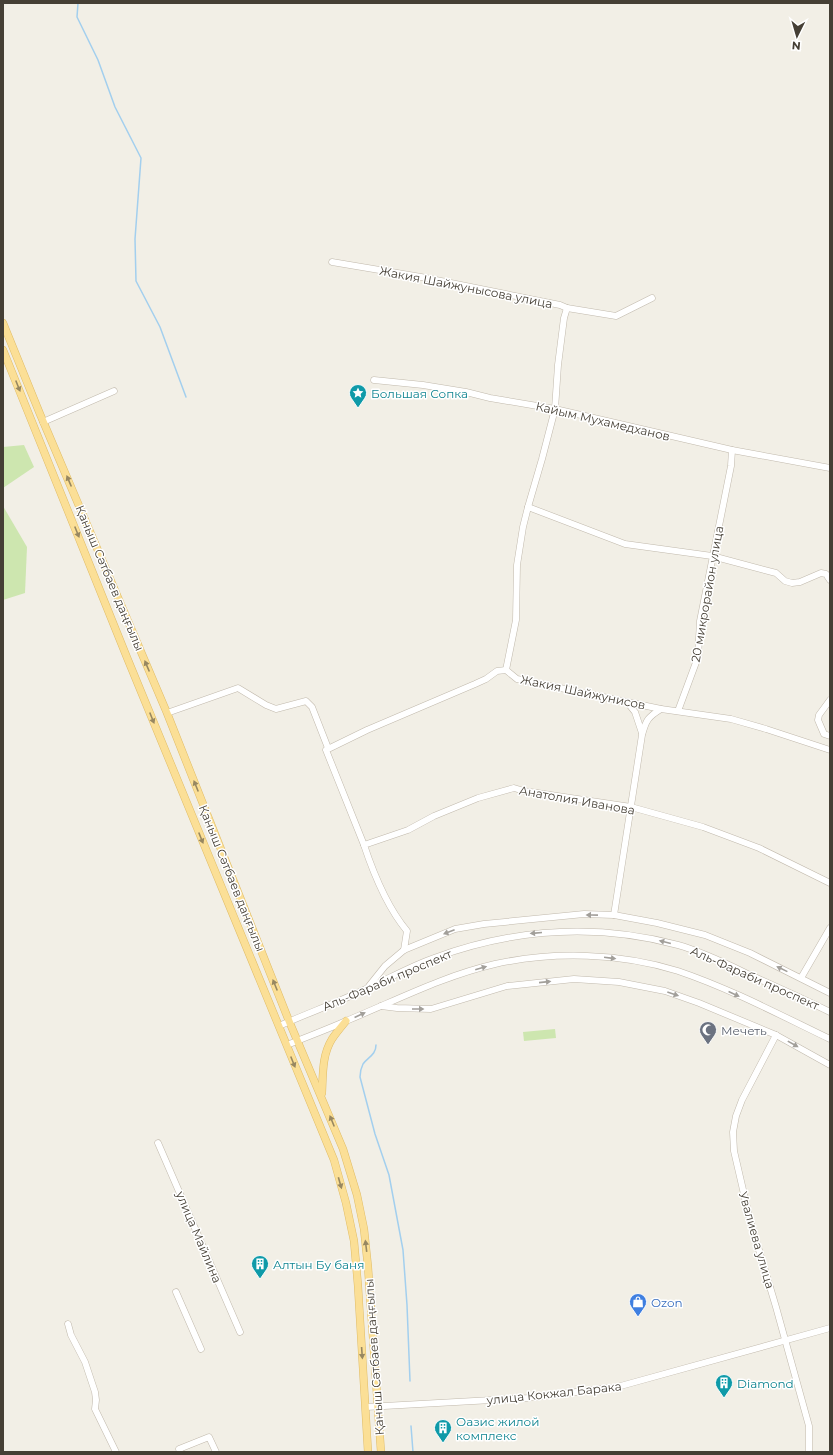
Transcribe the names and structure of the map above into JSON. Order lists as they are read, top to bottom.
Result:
{
  "streets": {
    "main road": ["Қаныш Сәтбаев даңғылы"],
    "street": [
      "Жакия Шайжунысова улица",
      "Кайым Мухамедханов",
      "20 микрорайон улица",
      "Жакия Шайжунисов",
      "Анатолия Иванова",
      "Аль-Фараби проспект",
      "улица Майлина",
      "Увалиева улица",
      "улица Кокжал Барака"
    ]
  },
  "crossings": [
    ["Жакия Шайжунысова улица", "Кайым Мухамедханов"],
    ["Жакия Шайжунысова улица", "Жакия Шайжунисов"],
    ["Кайым Мухамедханов", "20 микрорайон улица"],
    ["Қаныш Сәтбаев даңғылы", "Аль-Фараби проспект"],
    ["Қаныш Сәтбаев даңғылы", "улица Кокжал Барака"],
    ["20 микрорайон улица", "Жакия Шайжунисов"],
    ["Увалиева улица", "улица Кокжал Барака"]
  ],
  "places": {
    "place": ["Большая Сопка"],
    "mosque": ["Мечеть"],
    "building": ["Алтын Бу баня", "Diamond", "Оазис жилой комплекс"],
    "shop": ["Ozon"]
  },
  "north": "bottom"
}
